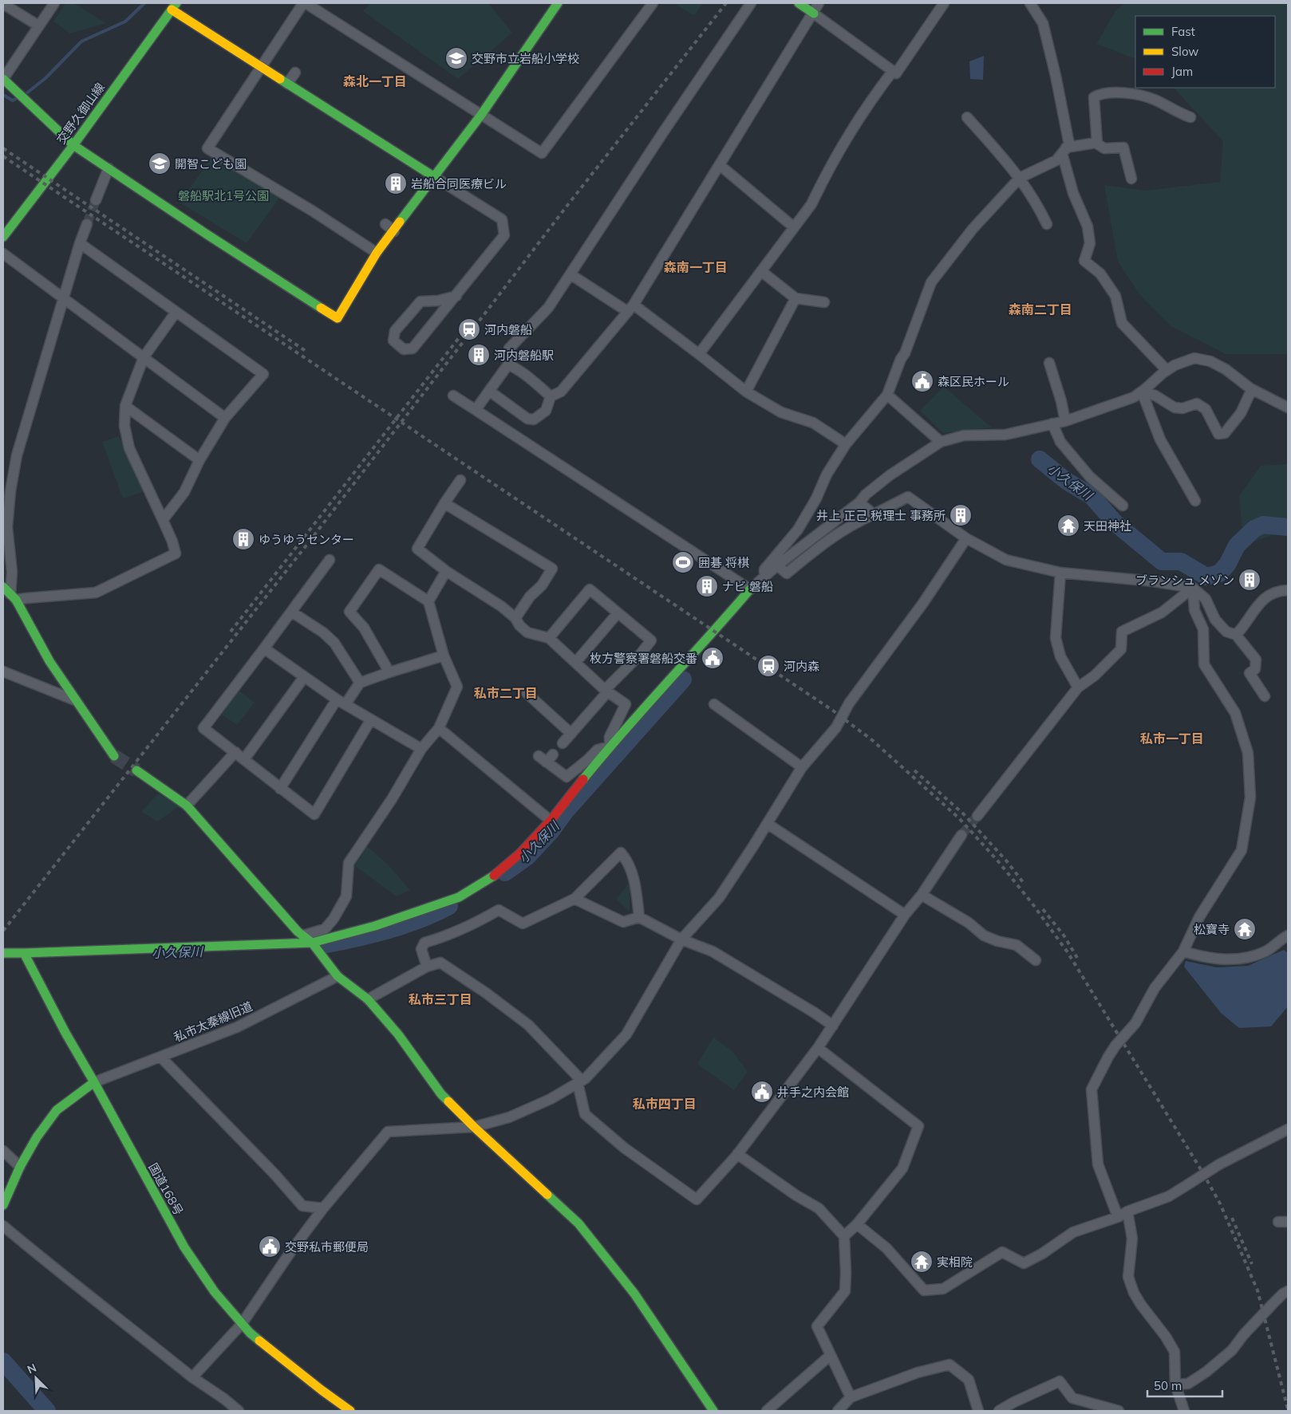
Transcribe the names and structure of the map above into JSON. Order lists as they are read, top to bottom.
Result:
{
  "streets": {
    "main road": ["交野久御山線", "国道168号"],
    "street": ["私市太秦線旧道"]
  },
  "crossings": [
    ["私市太秦線旧道", "国道168号"]
  ],
  "districts": [
    "森北一丁目",
    "森南一丁目",
    "森南二丁目",
    "私市二丁目",
    "私市一丁目",
    "私市三丁目",
    "私市四丁目"
  ],
  "water": ["小久保川"],
  "parks": ["磐船駅北1号公園"],
  "places": {
    "school or university": ["交野市立岩船小学校", "開智こども園"],
    "building": [
      "岩船合同医療ビル",
      "河内磐船駅",
      "井上 正己 税理士 事務所",
      "ゆうゆうセンター",
      "ブランシュ メゾン",
      "ナビ 磐船"
    ],
    "station": ["河内磐船", "河内森"],
    "public building": [
      "森区民ホール",
      "枚方警察署磐船交番",
      "井手之内会館",
      "交野私市郵便局"
    ],
    "temple": ["天田神社", "松寶寺", "実相院"],
    "sports": ["囲碁 将棋"]
  },
  "legend": ["Fast", "Slow", "Jam"],
  "scale_bar": "50 m",
  "north": "top left"
}
